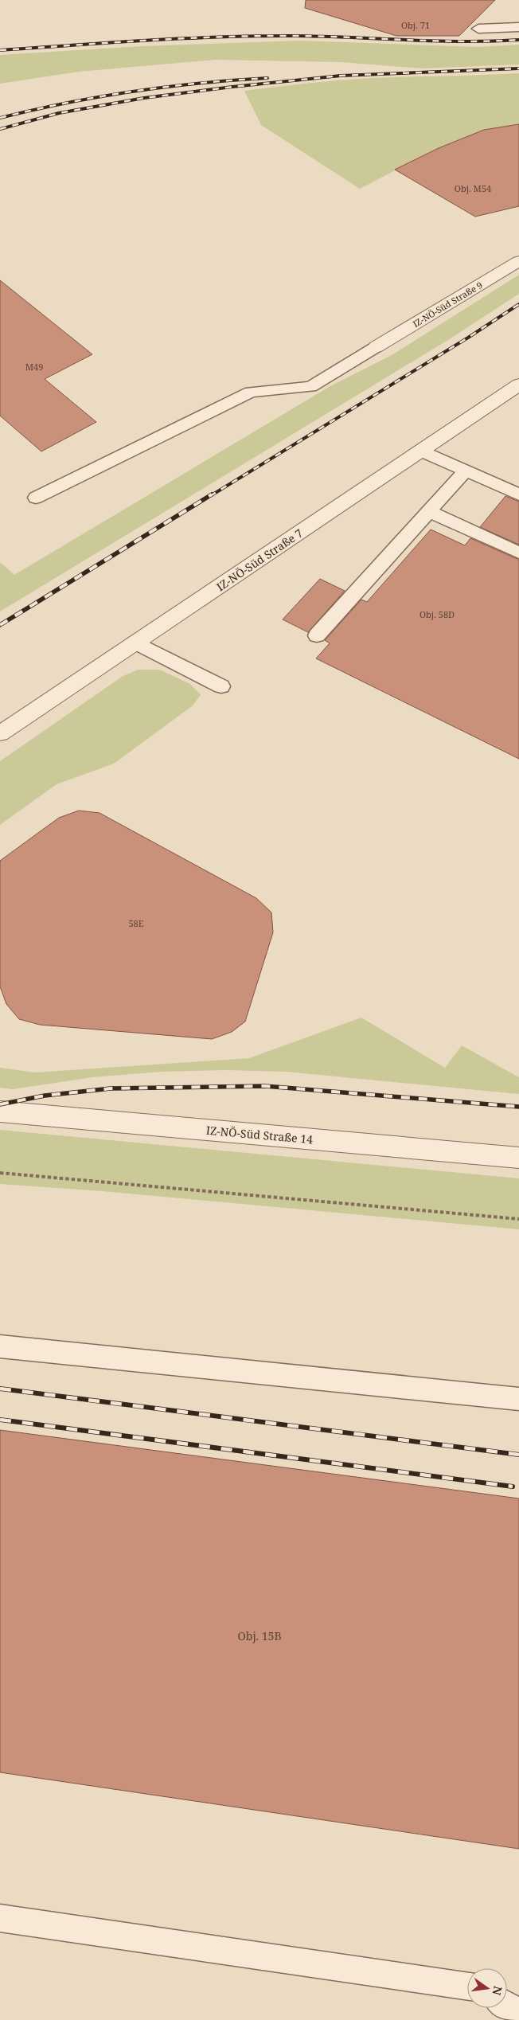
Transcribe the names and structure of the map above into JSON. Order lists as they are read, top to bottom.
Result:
{
  "streets": {
    "street": ["IZ-NÖ-Süd Straße 9", "IZ-NÖ-Süd Straße 7", "IZ-NÖ-Süd Straße 14"]
  },
  "house_numbers": [
    "Obj. 71",
    "Obj. M54",
    "M49",
    "Obj. 58D",
    "58E",
    "Obj. 15B"
  ],
  "north": "right"
}
